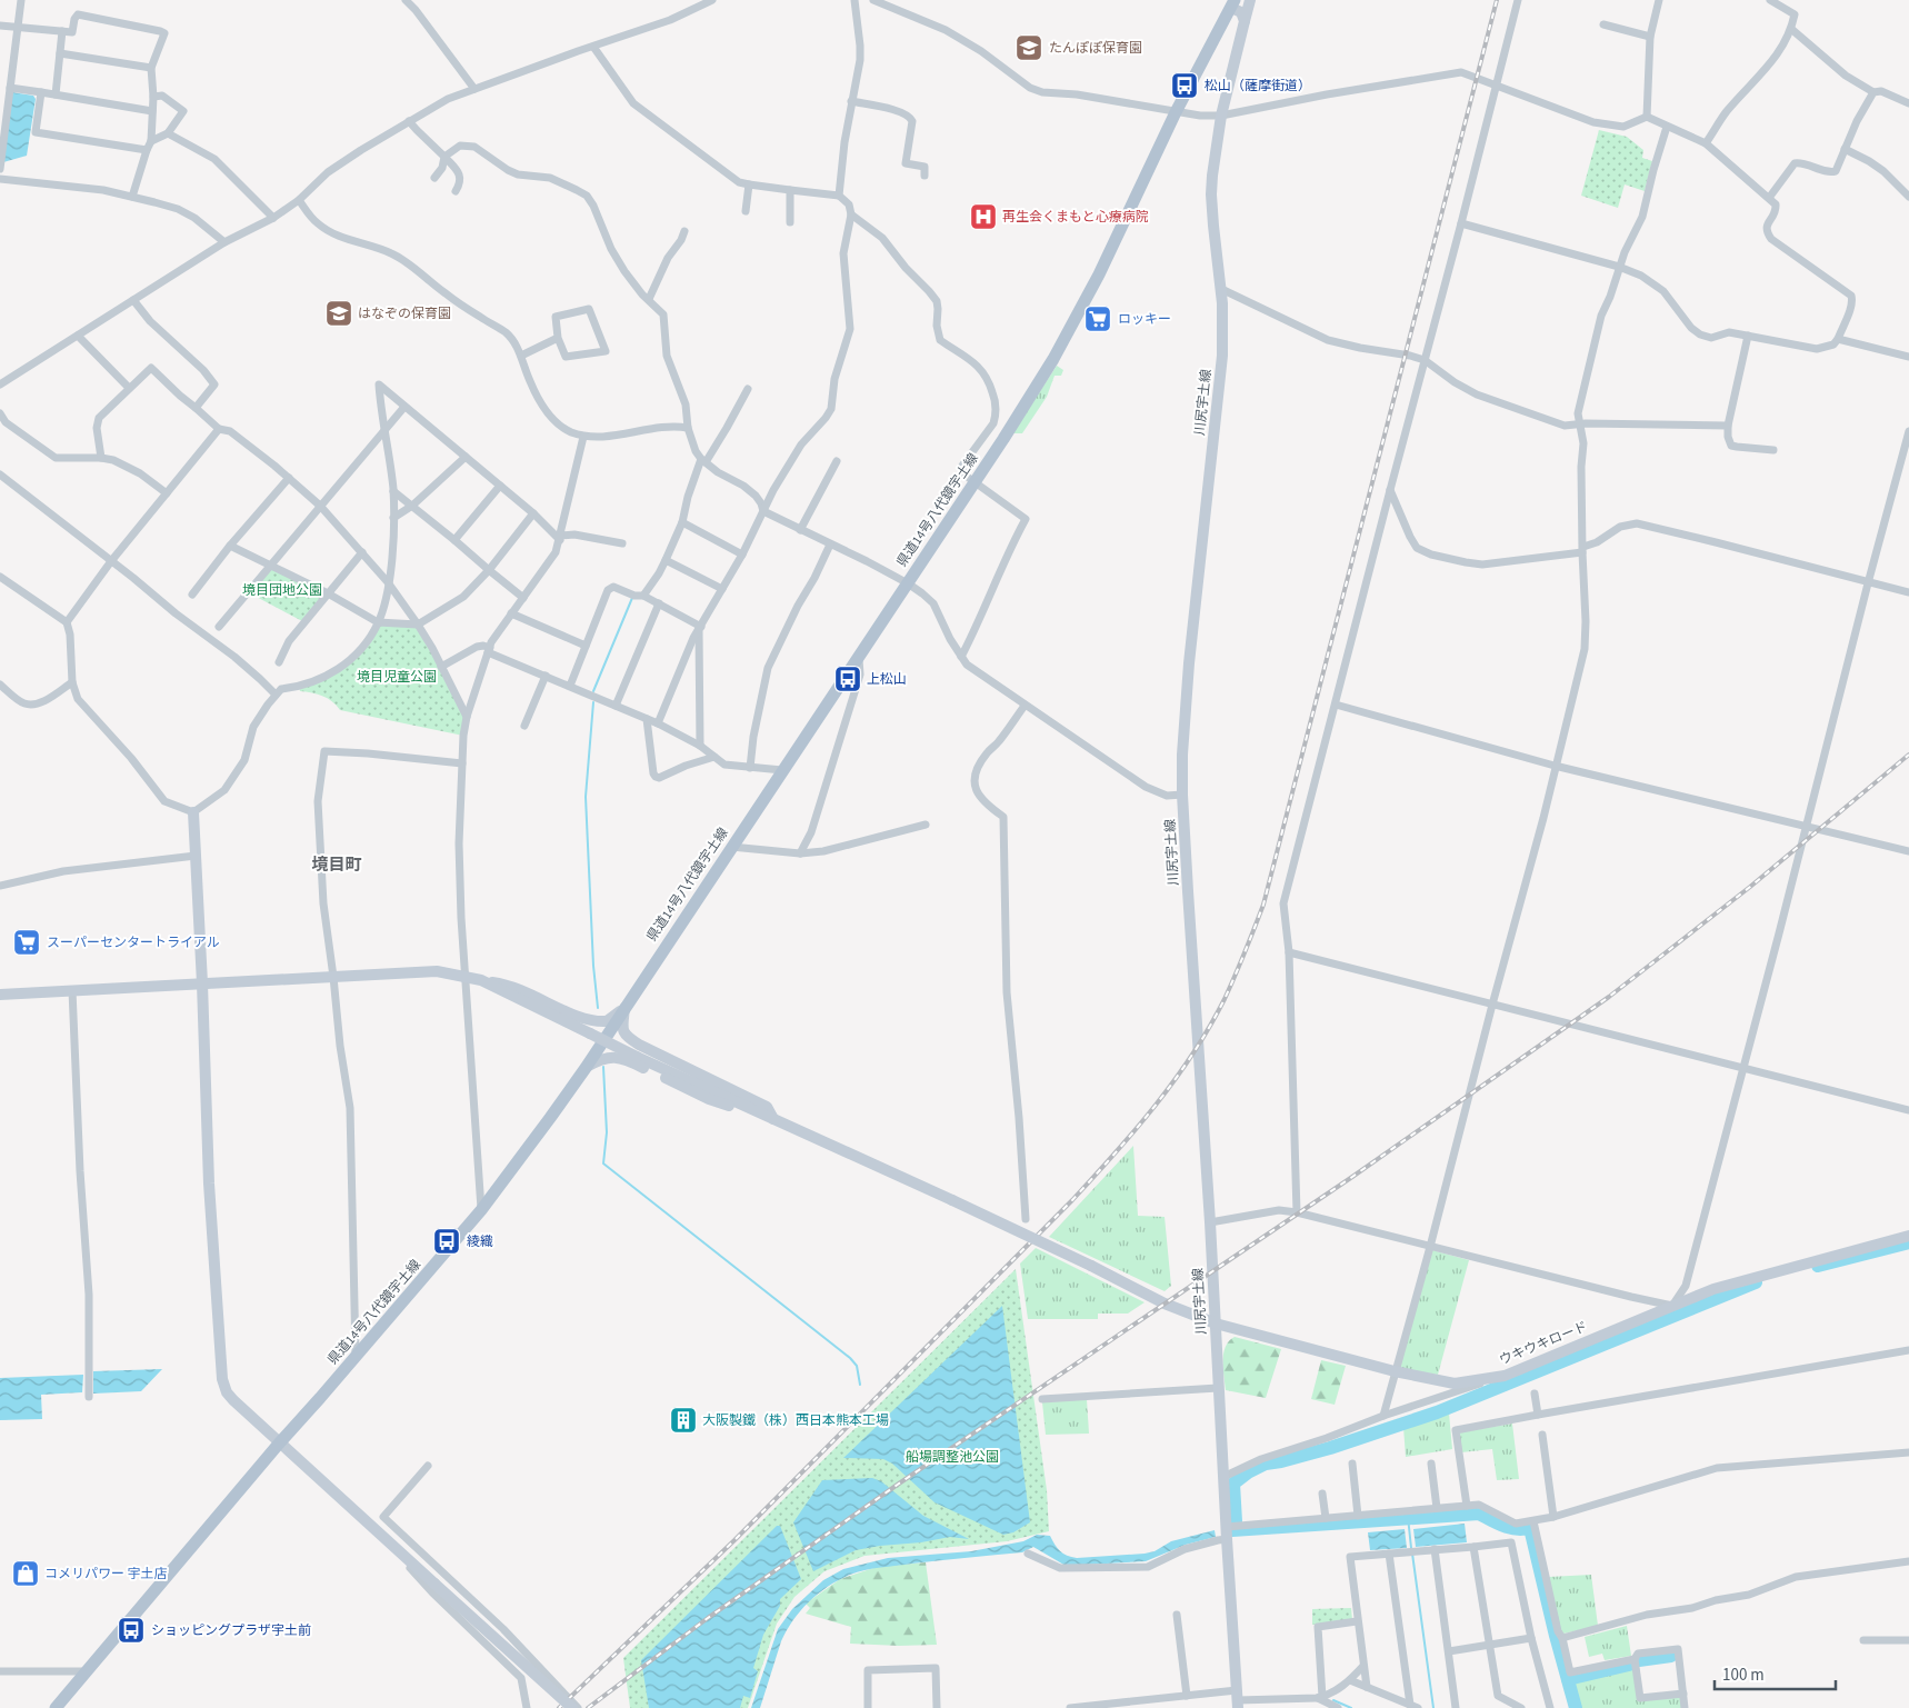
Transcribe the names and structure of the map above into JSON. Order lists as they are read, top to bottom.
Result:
{
  "streets": {
    "main road": ["県道14号八代鏡宇土線"],
    "street": ["川尻宇土線", "ウキウキロード"]
  },
  "crossings": [
    ["川尻宇土線", "ウキウキロード"]
  ],
  "districts": ["境目町"],
  "parks": ["境目団地公園", "境目児童公園", "船場調整池公園"],
  "places": {
    "school or university": ["たんぽぽ保育園", "はなぞの保育園"],
    "bus stop": [
      "松山（薩摩街道）",
      "上松山",
      "綾織",
      "ショッピングプラザ宇土前"
    ],
    "hospital": ["再生会くまもと心療病院"],
    "supermarket": ["ロッキー", "スーパーセンタートライアル"],
    "building": ["大阪製鐵（株）西日本熊本工場"],
    "shop": ["コメリパワー 宇土店"]
  },
  "scale_bar": "100 m"
}
